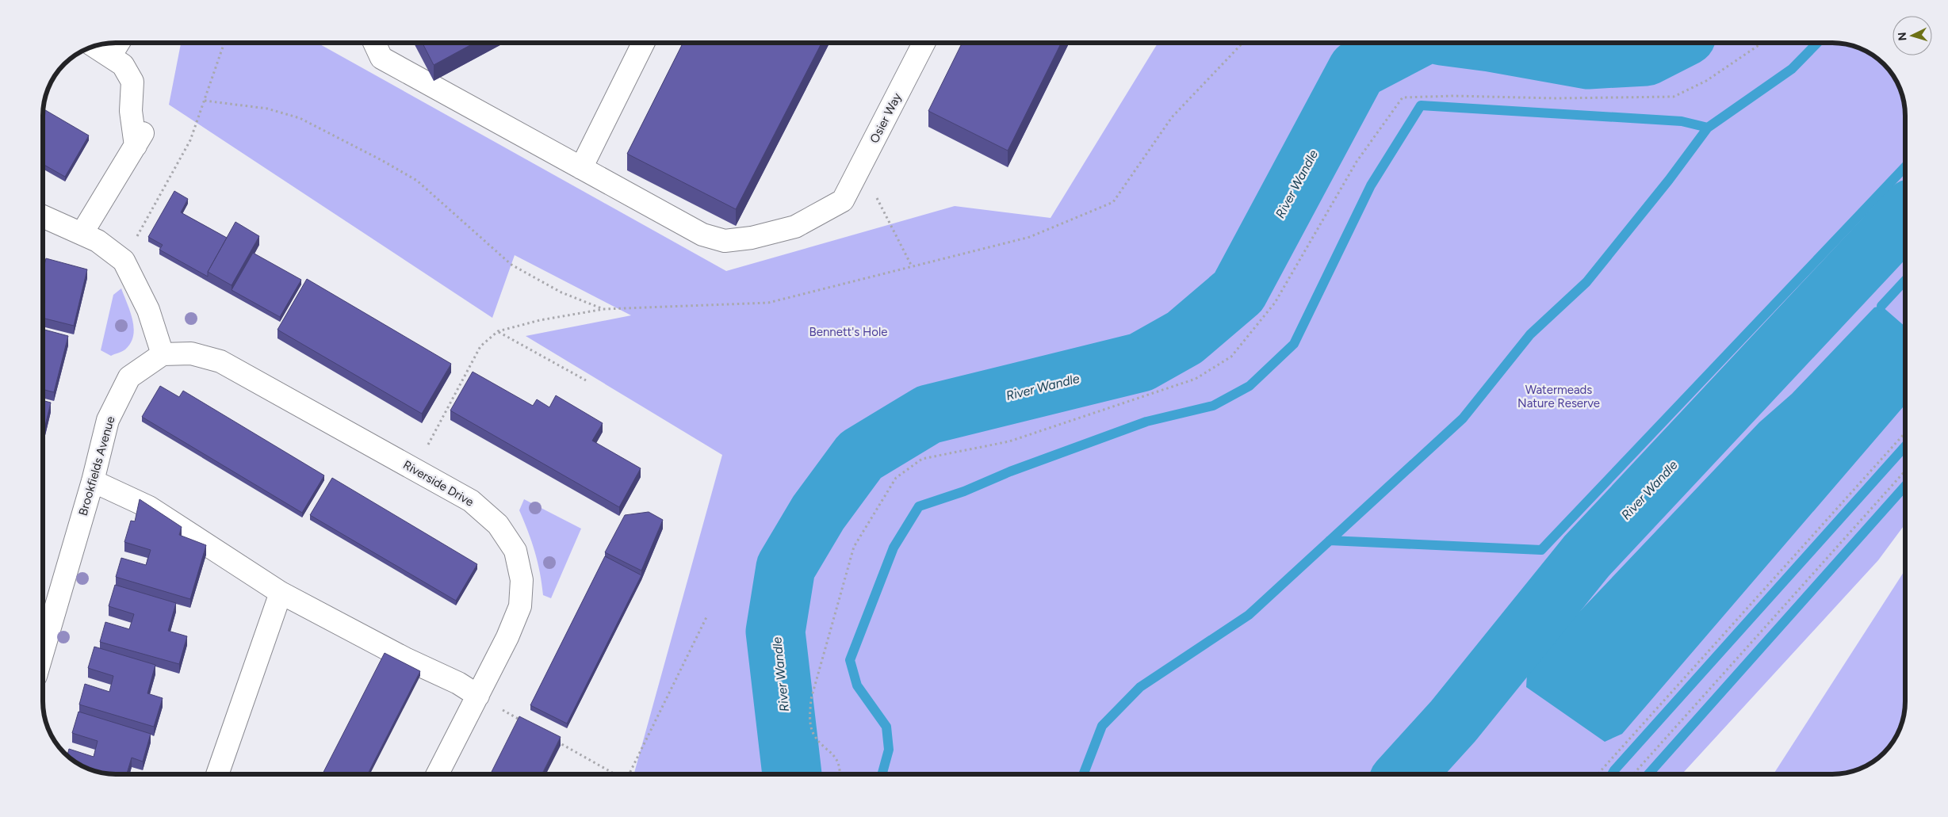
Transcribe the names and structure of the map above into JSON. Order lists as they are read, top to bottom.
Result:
{
  "streets": {
    "street": ["Osier Way", "Brookfields Avenue", "Riverside Drive"]
  },
  "crossings": [
    ["Brookfields Avenue", "Riverside Drive"]
  ],
  "water": ["River Wandle"],
  "parks": ["Bennett's Hole", "Watermeads Nature Reserve"],
  "north": "left"
}
